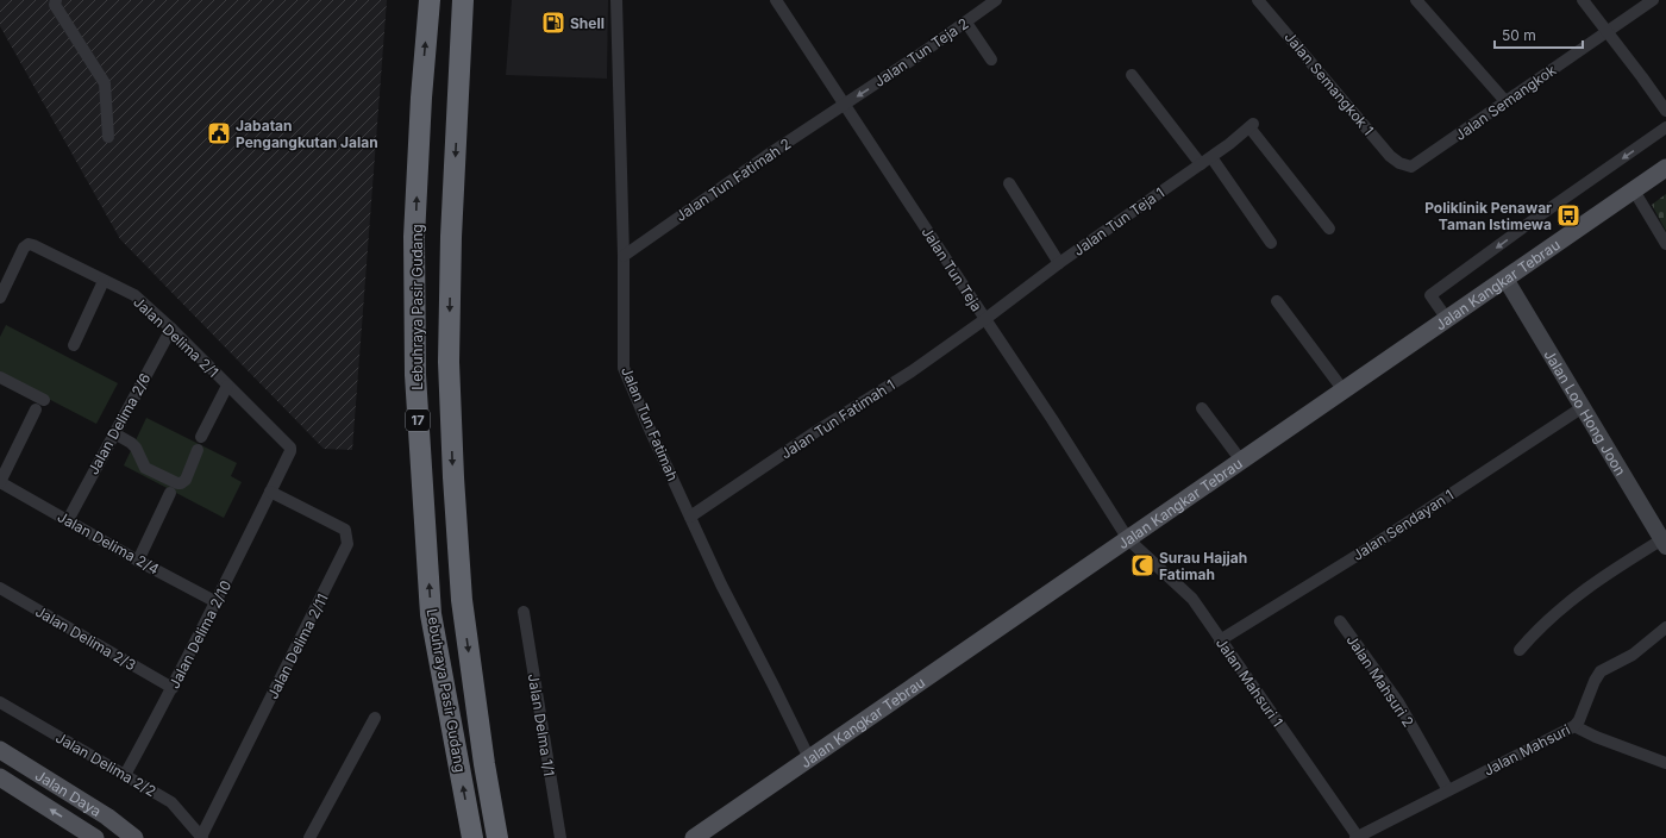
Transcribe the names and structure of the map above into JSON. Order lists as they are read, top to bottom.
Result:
{
  "streets": {
    "highway": ["Lebuhraya Pasir Gudang", "17"],
    "main road": ["Jalan Kangkar Tebrau", "Jalan Daya"],
    "street": [
      "Jalan Tun Teja 2",
      "Jalan Semangkok 1",
      "Jalan Semangkok",
      "Jalan Tun Fatimah 2",
      "Jalan Tun Teja 1",
      "Jalan Tun Teja",
      "Jalan Delima 2/1",
      "Jalan Loo Hong Joon",
      "Jalan Tun Fatimah 1",
      "Jalan Delima 2/6",
      "Jalan Tun Fatimah",
      "Jalan Sendayan 1",
      "Jalan Delima 2/4",
      "Jalan Delima 2/10",
      "Jalan Delima 2/3",
      "Jalan Delima 2/11",
      "Jalan Mahsuri 2",
      "Jalan Mahsuri 1",
      "Jalan Delma 1/1",
      "Jalan Mahsuri",
      "Jalan Delima 2/2"
    ]
  },
  "crossings": [
    ["Jalan Tun Teja 2", "Jalan Tun Fatimah 2"],
    ["Jalan Tun Teja 2", "Jalan Tun Teja"],
    ["Jalan Semangkok 1", "Jalan Semangkok"],
    ["Jalan Tun Fatimah 2", "Jalan Tun Teja"],
    ["Jalan Tun Fatimah 2", "Jalan Tun Fatimah"],
    ["Jalan Tun Teja 1", "Jalan Tun Teja"],
    ["Jalan Tun Teja 1", "Jalan Tun Fatimah 1"],
    ["Jalan Tun Teja", "Jalan Kangkar Tebrau"],
    ["Jalan Tun Teja", "Jalan Tun Fatimah 1"],
    ["Jalan Tun Teja", "Jalan Mahsuri 1"],
    ["Jalan Kangkar Tebrau", "Jalan Loo Hong Joon"],
    ["Jalan Kangkar Tebrau", "Jalan Tun Fatimah"],
    ["Jalan Kangkar Tebrau", "Jalan Mahsuri 1"],
    ["Jalan Delima 2/1", "Jalan Delima 2/6"],
    ["Jalan Delima 2/1", "Jalan Delima 2/10"],
    ["Jalan Delima 2/1", "Jalan Delima 2/11"],
    ["Jalan Loo Hong Joon", "Jalan Sendayan 1"],
    ["Jalan Tun Fatimah 1", "Jalan Tun Fatimah"],
    ["Jalan Delima 2/6", "Jalan Delima 2/4"],
    ["Jalan Sendayan 1", "Jalan Mahsuri 1"],
    ["Jalan Delima 2/4", "Jalan Delima 2/10"],
    ["Jalan Delima 2/10", "Jalan Delima 2/3"],
    ["Jalan Delima 2/10", "Jalan Delima 2/11"],
    ["Jalan Delima 2/10", "Jalan Delima 2/2"],
    ["Jalan Delima 2/11", "Jalan Delima 2/2"],
    ["Jalan Mahsuri 2", "Jalan Mahsuri"],
    ["Jalan Mahsuri 1", "Jalan Mahsuri"]
  ],
  "one_way": ["Jalan Tun Teja 2"],
  "places": {
    "fuel station": ["Shell"],
    "public building": ["Jabatan Pengangkutan Jalan"],
    "bus stop": ["Poliklinik Penawar Taman Istimewa"],
    "mosque": ["Surau Hajjah Fatimah"]
  },
  "scale_bar": "50 m"
}
